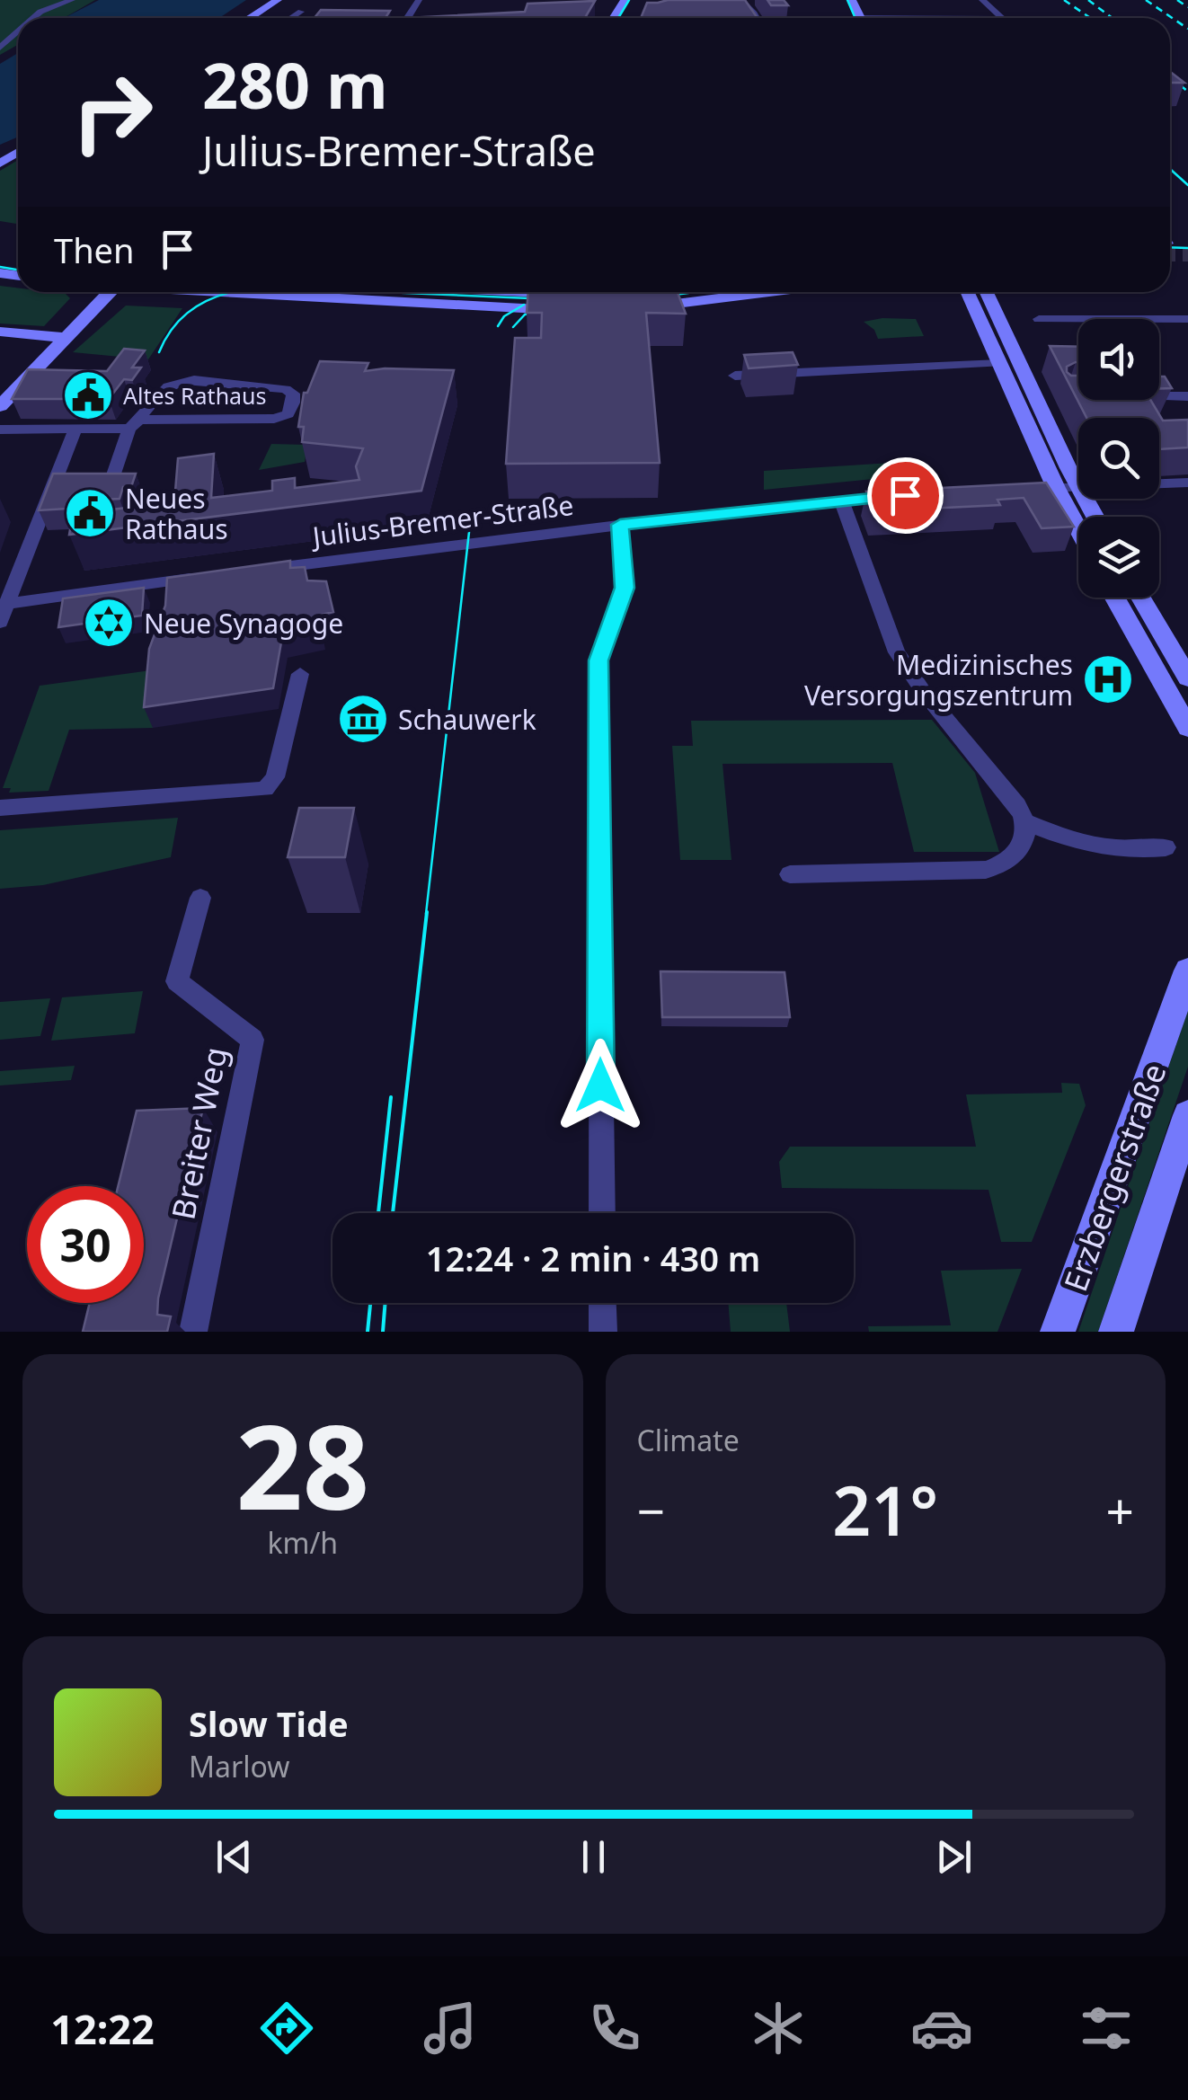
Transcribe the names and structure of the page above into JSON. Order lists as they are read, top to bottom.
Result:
{
  "streets": {
    "street": ["Julius-Bremer-Straße", "Breiter Weg", "Erzbergerstraße"]
  },
  "places": {
    "public building": ["Altes Rathaus", "Neues Rathaus"],
    "synagogue": ["Neue Synagoge"],
    "hospital": ["Medizinisches Versorgungszentrum"],
    "museum": ["Schauwerk"]
  },
  "page": {
    "turn": ["280 m", "Julius-Bremer-Straße"],
    "then": "Then",
    "limit": "30",
    "trip": "12:24 · 2 min · 430 m",
    "tile": [
      ["28", "km/h"],
      "Climate"
    ],
    "heat": ["−", "21°", "+"],
    "song": ["Slow Tide", "Marlow"],
    "tabs": "12:22"
  }
}
